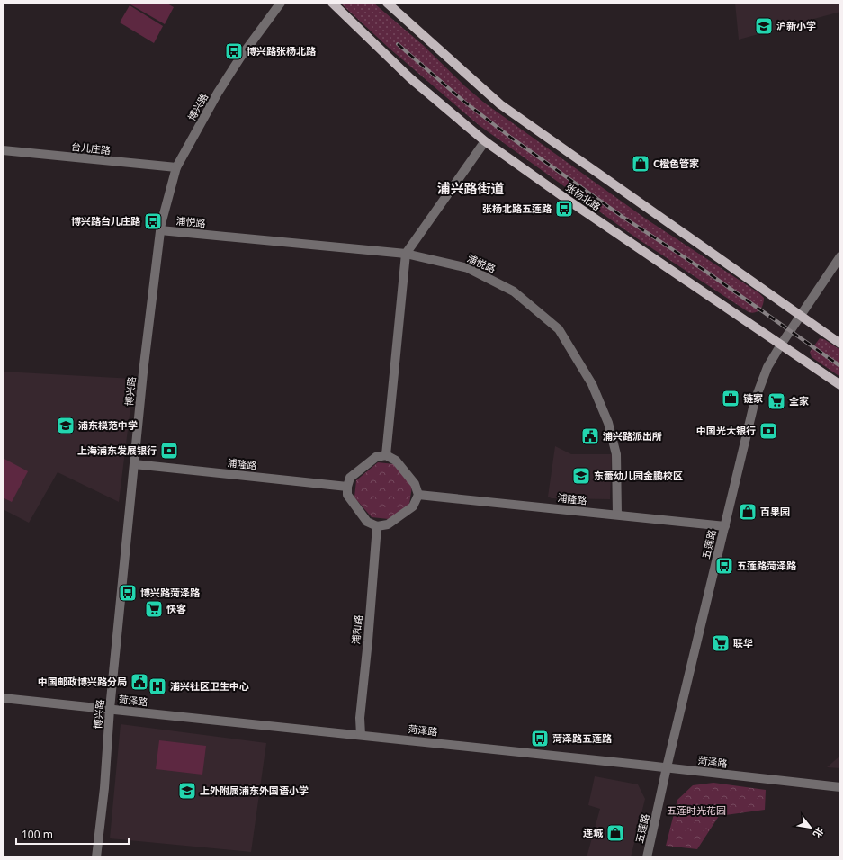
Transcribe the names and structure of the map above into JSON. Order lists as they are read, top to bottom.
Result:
{
  "streets": {
    "main road": ["张杨北路"],
    "street": [
      "博兴路",
      "台儿庄路",
      "浦悦路",
      "浦隆路",
      "五莲路",
      "浦和路",
      "菏泽路"
    ]
  },
  "crossings": [
    ["博兴路", "台儿庄路"],
    ["博兴路", "浦悦路"],
    ["博兴路", "浦隆路"],
    ["博兴路", "菏泽路"],
    ["张杨北路", "五莲路"],
    ["浦悦路", "浦隆路"],
    ["浦隆路", "五莲路"],
    ["浦隆路", "浦和路"],
    ["五莲路", "菏泽路"],
    ["浦和路", "菏泽路"]
  ],
  "districts": ["浦兴路街道"],
  "parks": ["五莲时光花园"],
  "places": {
    "school or university": [
      "沪新小学",
      "浦东模范中学",
      "东蕾幼儿园金鹏校区",
      "上外附属浦东外国语小学"
    ],
    "bus stop": [
      "博兴路张杨北路",
      "张杨北路五莲路",
      "博兴路台儿庄路",
      "五莲路菏泽路",
      "博兴路菏泽路",
      "菏泽路五莲路"
    ],
    "shop": ["C橙色管家", "百果园", "连城"],
    "office": ["链家"],
    "supermarket": ["全家", "快客", "联华"],
    "bank": ["中国光大银行", "上海浦东发展银行"],
    "public building": ["浦兴路派出所", "中国邮政博兴路分局"],
    "hospital": ["浦兴社区卫生中心"]
  },
  "scale_bar": "100 m",
  "north": "bottom right"
}
